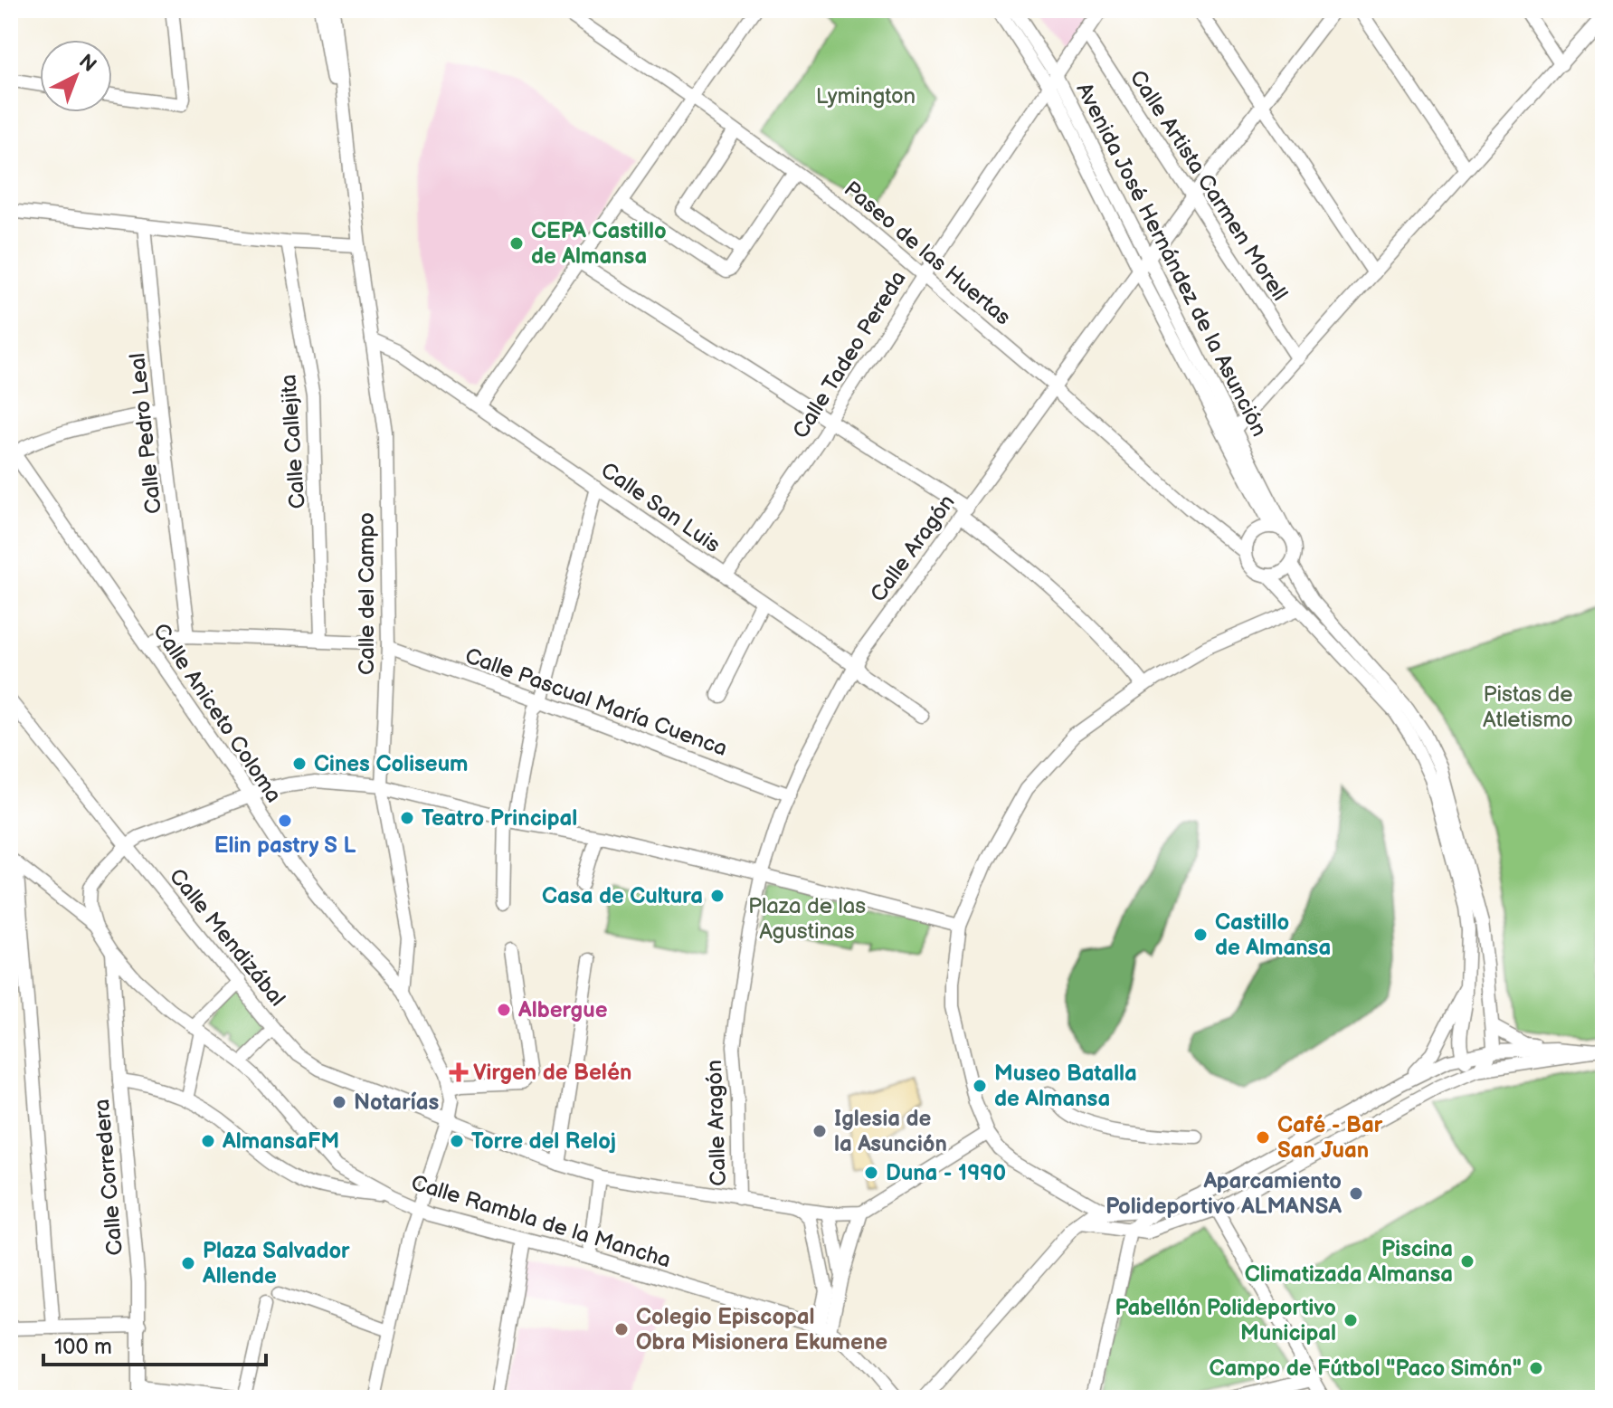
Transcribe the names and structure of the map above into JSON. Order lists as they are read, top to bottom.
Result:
{
  "streets": {
    "street": [
      "Calle Artista Carmen Morell",
      "Paseo de las Huertas",
      "Avenida José Hernández de la Asunción",
      "Calle Tadeo Pereda",
      "Calle Pedro Leal",
      "Calle Callejita",
      "Calle San Luis",
      "Calle Aragón",
      "Calle del Campo",
      "Calle Pascual María Cuenca",
      "Calle Aniceto Coloma",
      "Calle Mendizábal",
      "Calle Corredera",
      "Calle Rambla de la Mancha"
    ]
  },
  "crossings": [
    ["Calle Artista Carmen Morell", "Calle Tadeo Pereda"],
    ["Calle Artista Carmen Morell", "Calle Aragón"],
    ["Paseo de las Huertas", "Avenida José Hernández de la Asunción"],
    ["Paseo de las Huertas", "Calle Tadeo Pereda"],
    ["Paseo de las Huertas", "Calle Aragón"],
    ["Avenida José Hernández de la Asunción", "Calle Tadeo Pereda"],
    ["Avenida José Hernández de la Asunción", "Calle Aragón"],
    ["Calle Tadeo Pereda", "Calle San Luis"],
    ["Calle San Luis", "Calle Aragón"],
    ["Calle San Luis", "Calle del Campo"],
    ["Calle Aragón", "Calle Pascual María Cuenca"],
    ["Calle Aragón", "Calle Mendizábal"],
    ["Calle del Campo", "Calle Pascual María Cuenca"],
    ["Calle del Campo", "Calle Aniceto Coloma"],
    ["Calle Corredera", "Calle Rambla de la Mancha"]
  ],
  "parks": ["Lymington", "Pistas de Atletismo", "Plaza de las Agustinas"],
  "places": {
    "other": [
      "CEPA Castillo de Almansa",
      "Cines Coliseum",
      "Teatro Principal",
      "Elin pastry S L",
      "Casa de Cultura",
      "Castillo de Almansa",
      "Albergue",
      "Museo Batalla de Almansa",
      "Notarías",
      "Iglesia de la Asunción",
      "Café - Bar San Juan",
      "AlmansaFM",
      "Torre del Reloj",
      "Duna - 1990",
      "Aparcamiento Polideportivo ALMANSA",
      "Piscina Climatizada Almansa",
      "Plaza Salvador Allende",
      "Pabellón Polideportivo Municipal",
      "Colegio Episcopal Obra Misionera Ekumene",
      "Campo de Fútbol \"Paco Simón\""
    ],
    "health": ["Virgen de Belén"]
  },
  "scale_bar": "100 m",
  "north": "top right"
}
